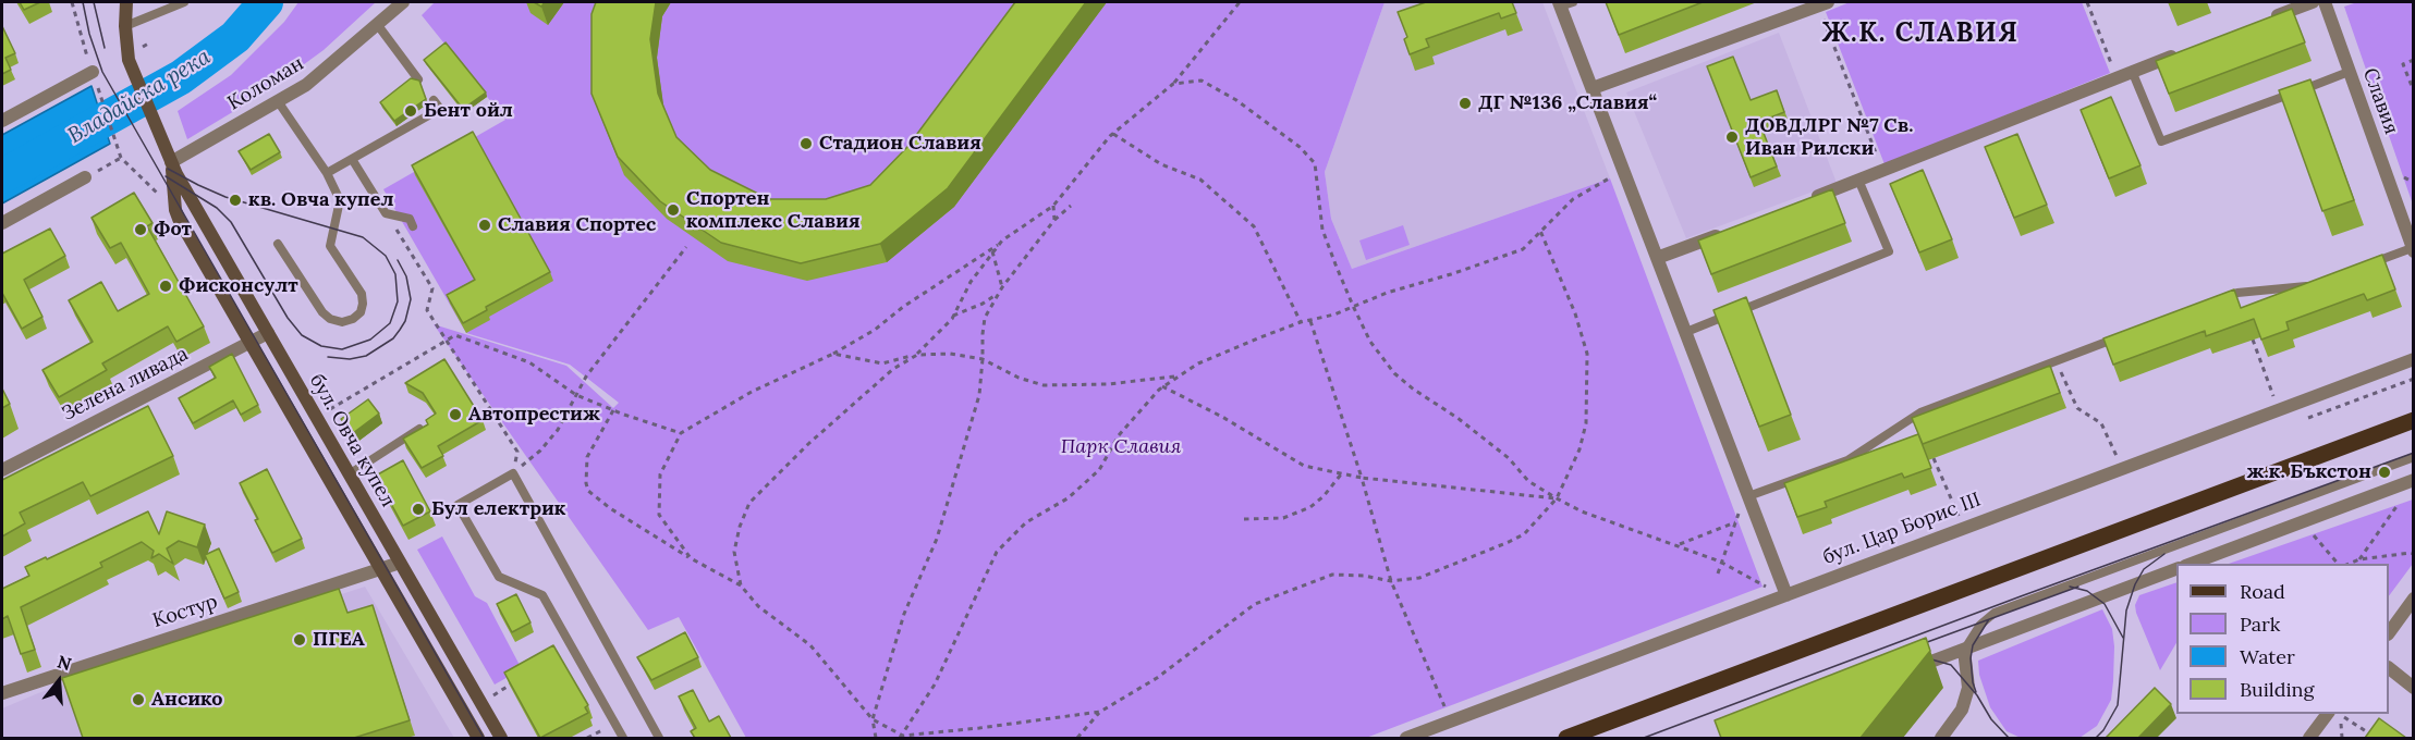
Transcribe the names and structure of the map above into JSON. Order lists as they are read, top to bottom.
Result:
{
  "streets": {
    "main road": ["бул. Овча купел"],
    "street": [
      "Коломан",
      "Славия",
      "Зелена ливада",
      "бул. Цар Борис III",
      "Костур"
    ]
  },
  "crossings": [
    ["Коломан", "бул. Овча купел"],
    ["Зелена ливада", "бул. Овча купел"],
    ["бул. Овча купел", "Костур"]
  ],
  "districts": ["Ж.К. СЛАВИЯ"],
  "water": ["Владайска река"],
  "parks": ["Парк Славия"],
  "places": [
    "ДГ №136 „Славия“",
    "Бент ойл",
    "ДОВДЛРГ №7 Св. Иван Рилски",
    "Стадион Славия",
    "кв. Овча купел",
    "Спортен комплекс Славия",
    "Славия Спортес",
    "Фот",
    "Фисконсулт",
    "Автопрестиж",
    "ж.к. Бъкстон",
    "Бул електрик",
    "ПГЕА",
    "Ансико"
  ],
  "legend": [
    "Road",
    "Park",
    "Water",
    "Building"
  ],
  "north": "top"
}
